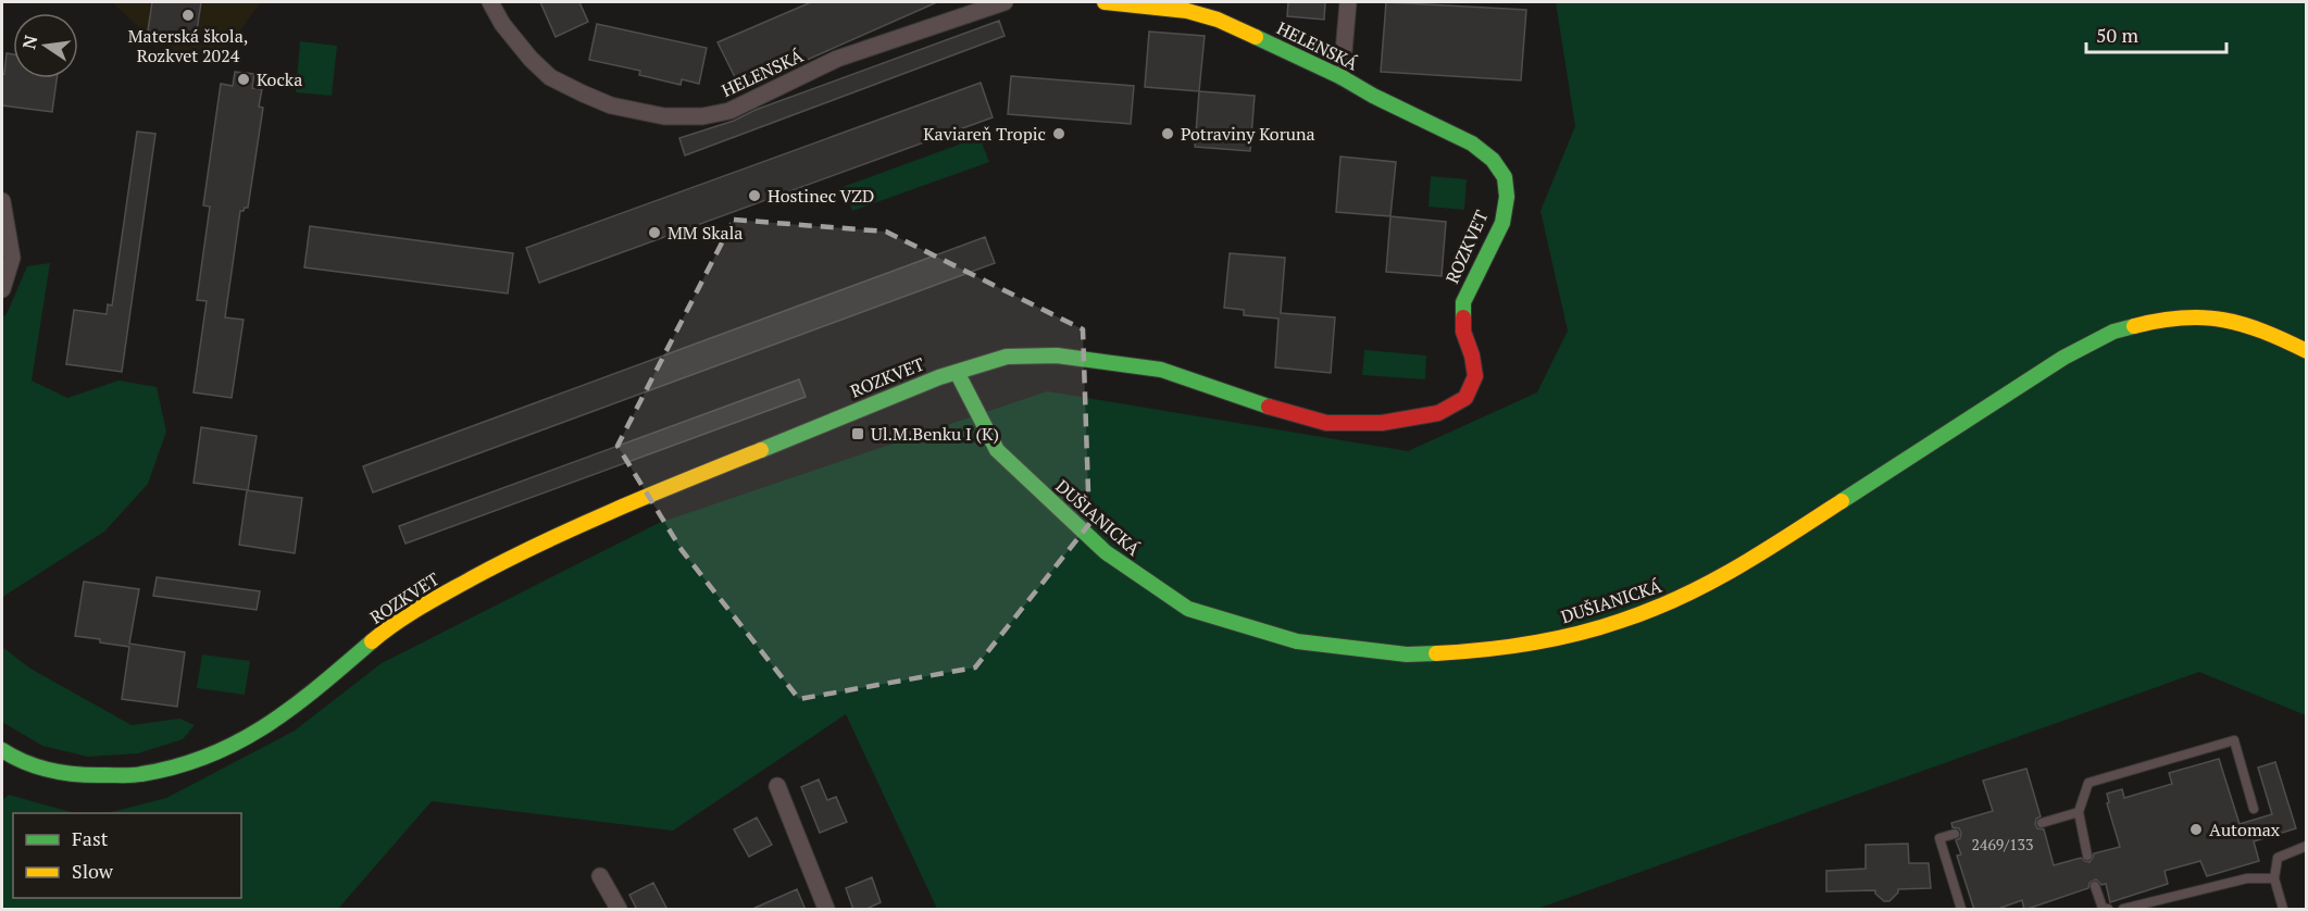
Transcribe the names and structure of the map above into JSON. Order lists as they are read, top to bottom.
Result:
{
  "streets": {
    "street": ["HELENSKÁ", "ROZKVET", "DUŠIANICKÁ"]
  },
  "crossings": [
    ["HELENSKÁ", "ROZKVET"],
    ["ROZKVET", "DUŠIANICKÁ"]
  ],
  "places": {
    "other": [
      "Materská škola, Rozkvet 2024",
      "Kocka",
      "Kaviareň Tropic",
      "Potraviny Koruna",
      "Hostinec VZD",
      "MM Skala",
      "Automax"
    ],
    "transit": ["Ul.M.Benku I (K)"]
  },
  "house_numbers": ["2469/133"],
  "legend": ["Fast", "Slow"],
  "scale_bar": "50 m",
  "north": "left"
}
